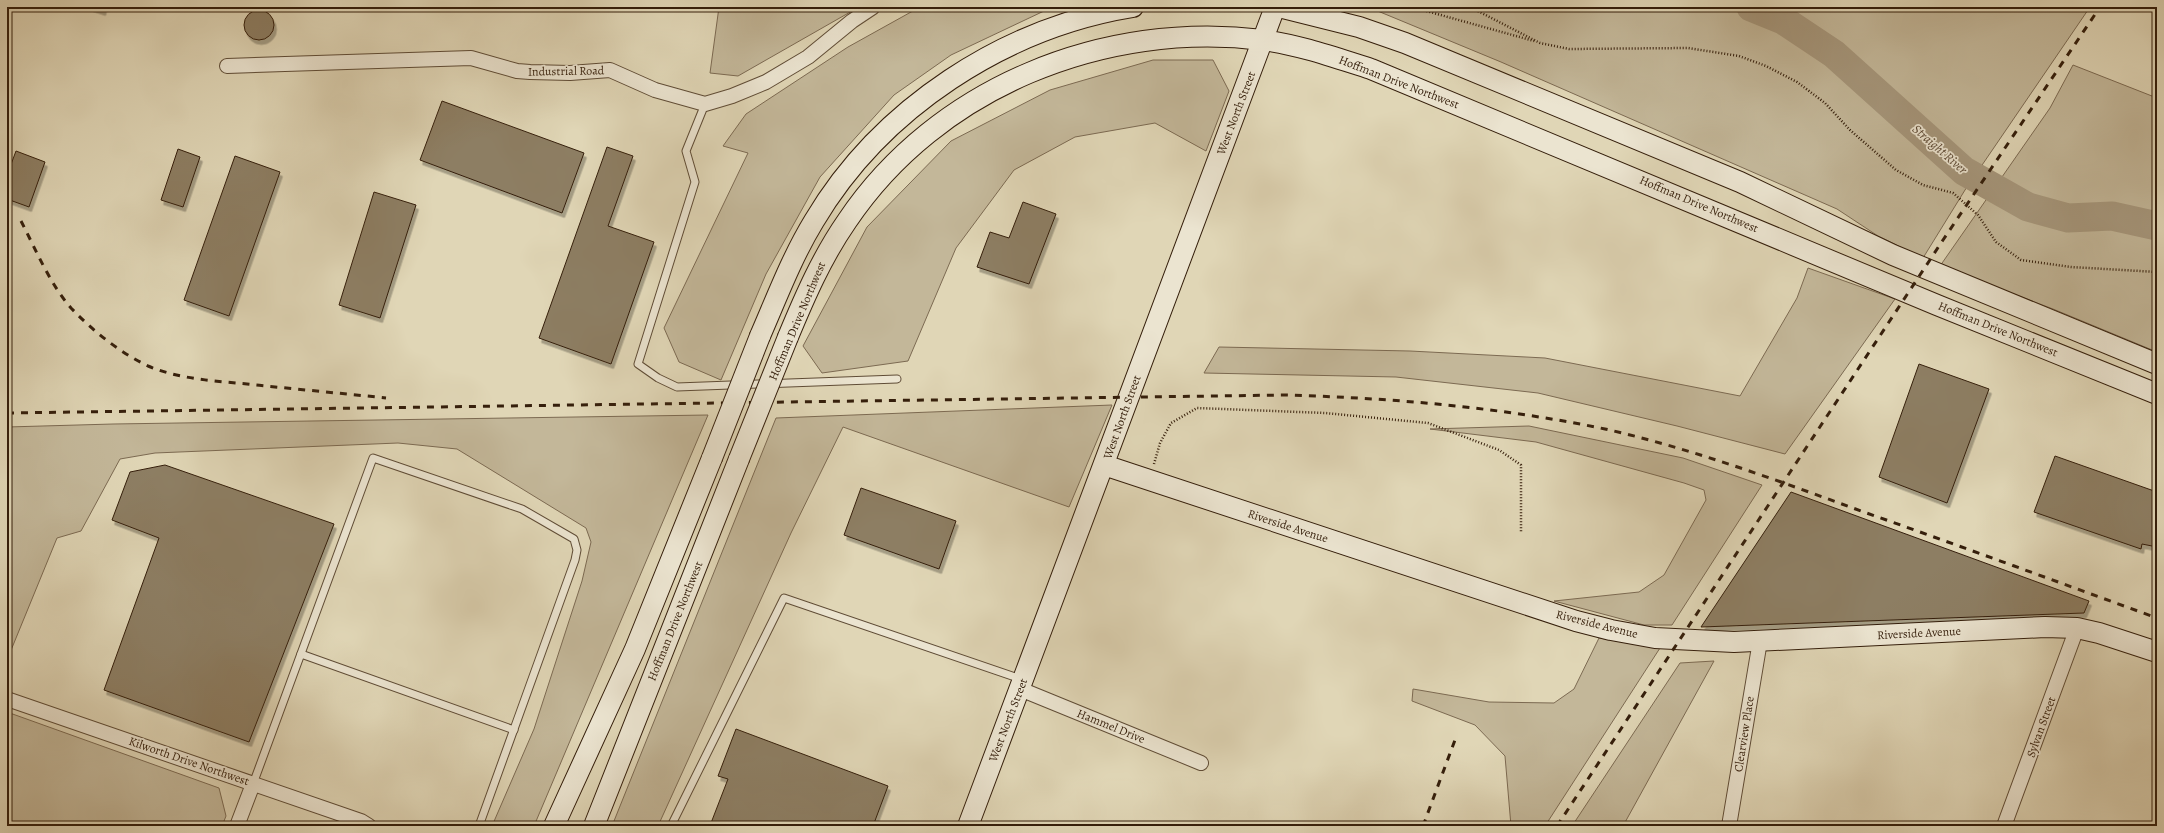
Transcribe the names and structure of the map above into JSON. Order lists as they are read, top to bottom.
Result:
{
  "streets": {
    "main road": ["Hoffman Drive Northwest", "West North Street", "Riverside Avenue"],
    "street": [
      "Industrial Road",
      "Hammel Drive",
      "Sylvan Street",
      "Clearview Place",
      "Kilworth Drive Northwest"
    ]
  },
  "crossings": [
    ["Hoffman Drive Northwest", "West North Street"],
    ["West North Street", "Riverside Avenue"],
    ["West North Street", "Hammel Drive"],
    ["Riverside Avenue", "Sylvan Street"],
    ["Riverside Avenue", "Clearview Place"]
  ],
  "water": ["Straight River"]
}
